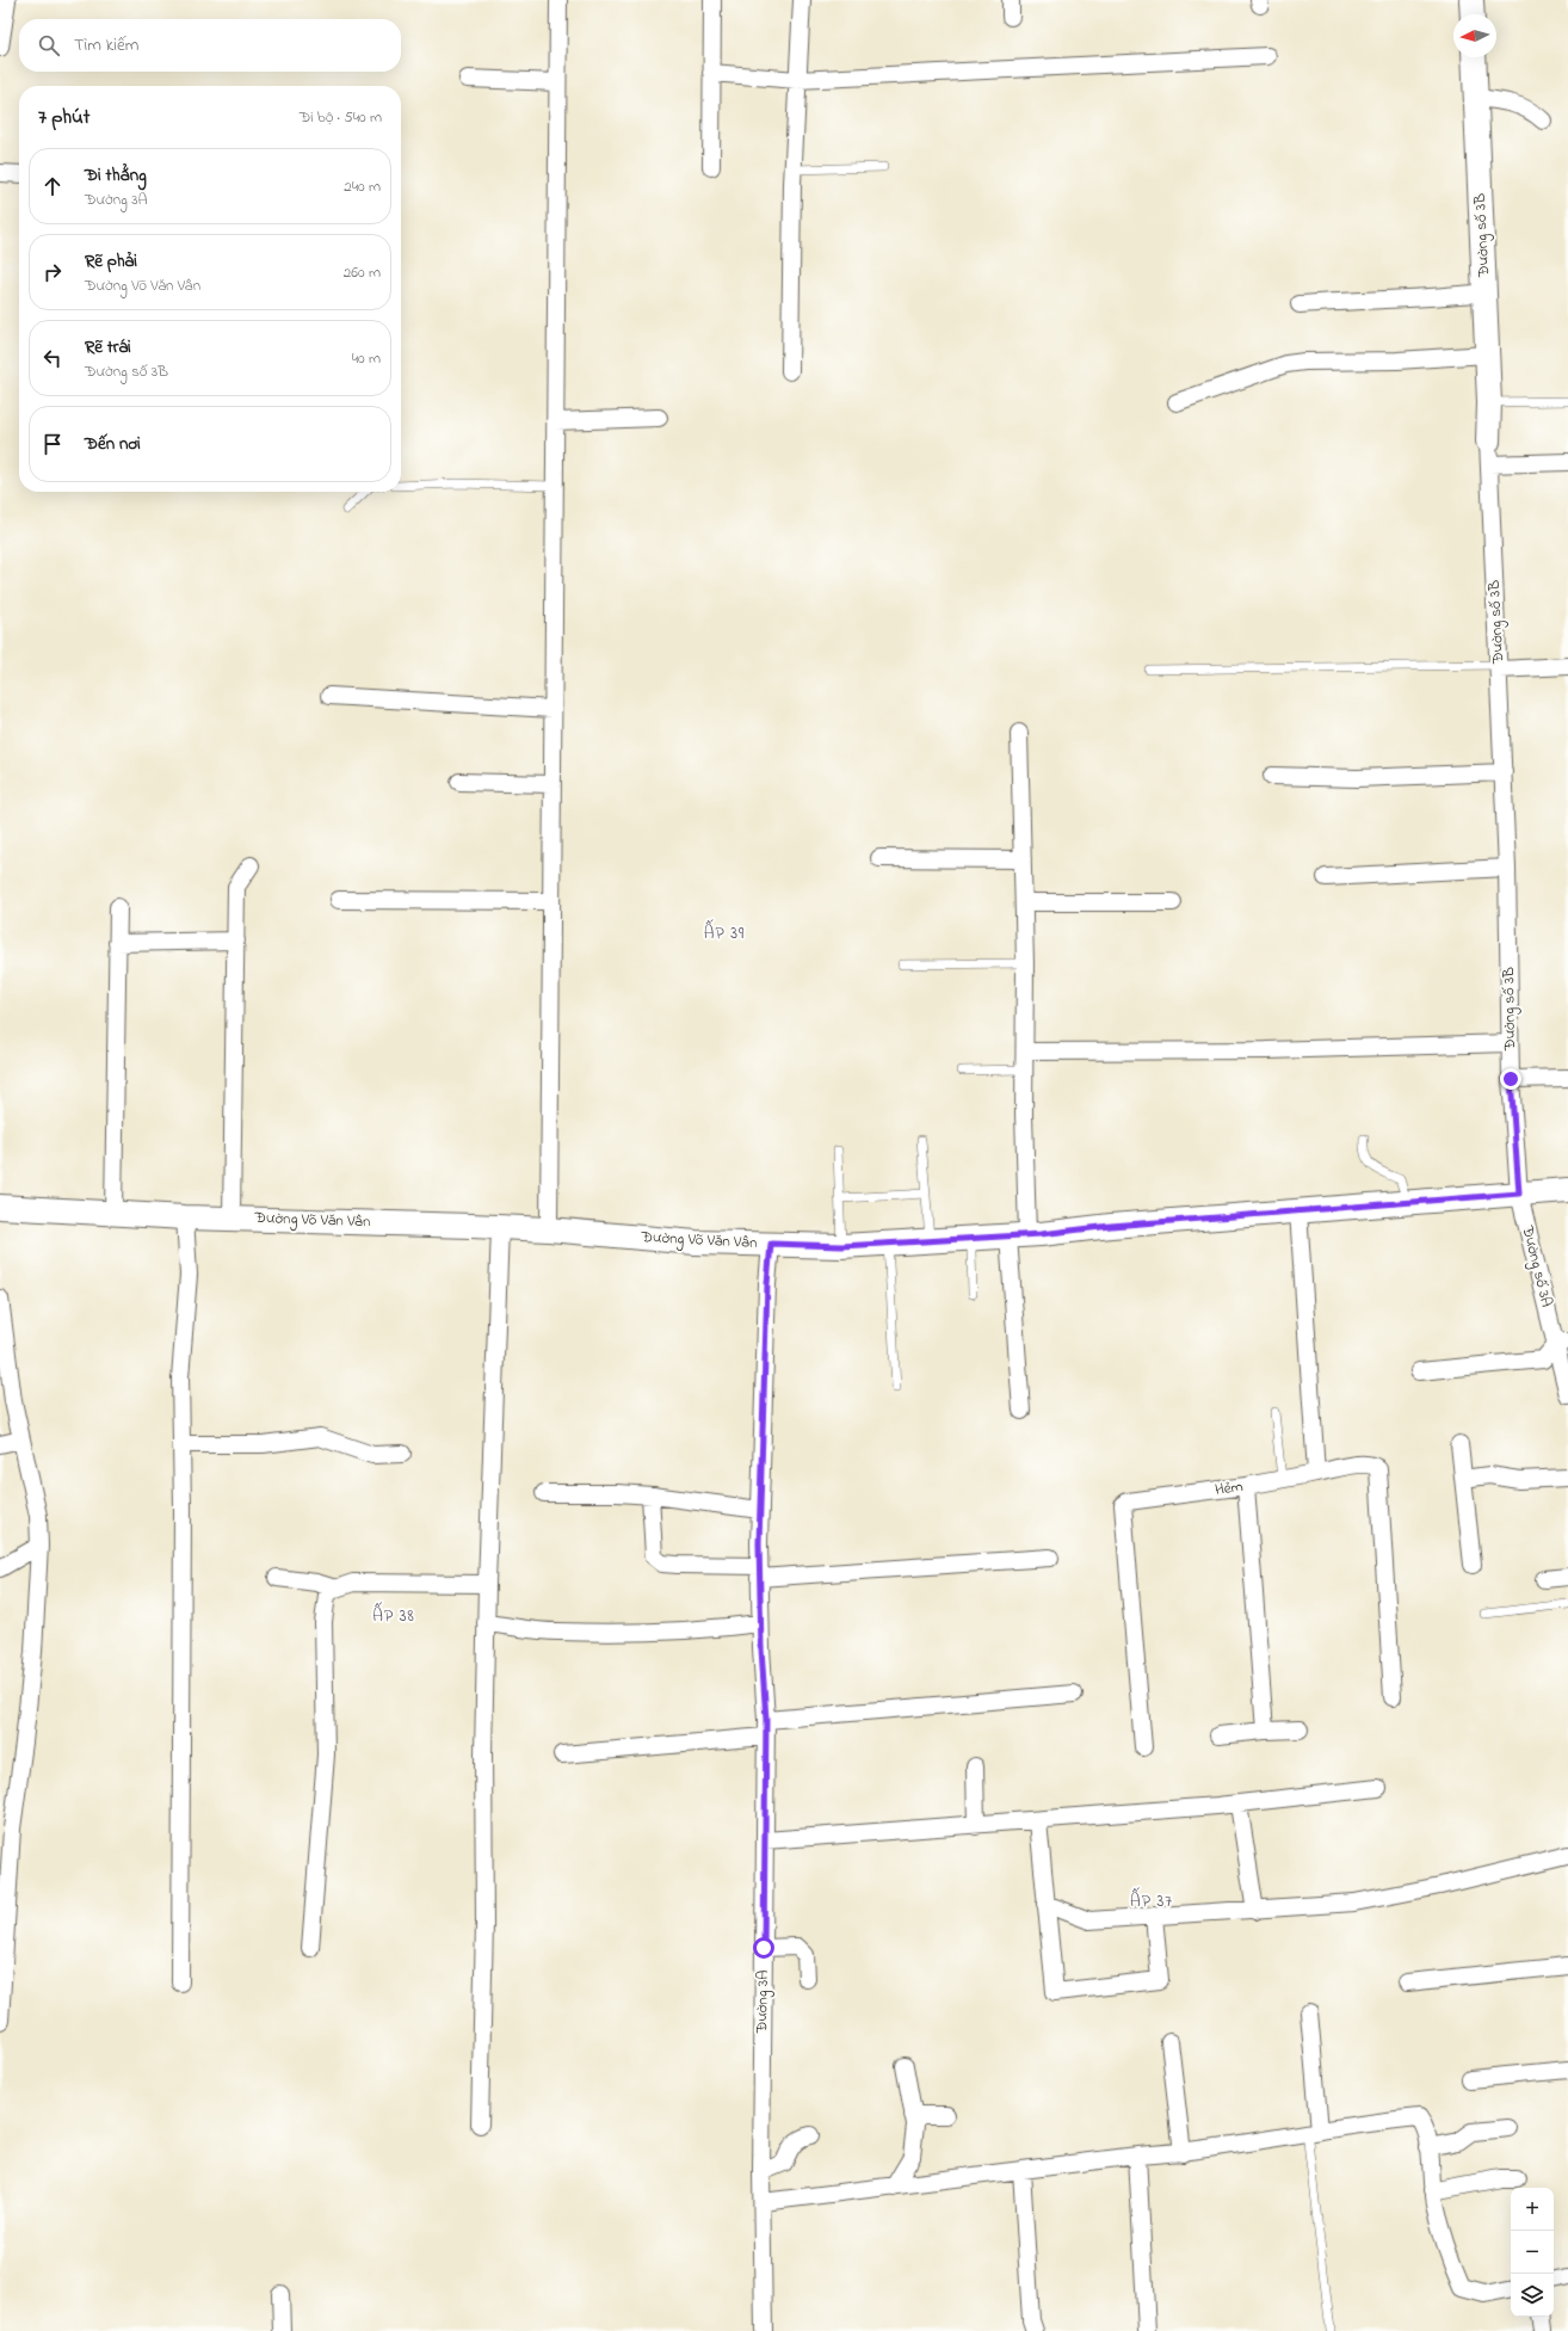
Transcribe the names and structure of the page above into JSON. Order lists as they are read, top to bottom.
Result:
{
  "streets": {
    "street": [
      "Đường số 3B",
      "Đường Võ Văn Vân",
      "Đường số 3A",
      "Hẻm",
      "Đường 3A"
    ]
  },
  "crossings": [
    ["Đường số 3B", "Đường Võ Văn Vân"],
    ["Đường số 3B", "Đường số 3A"],
    ["Đường Võ Văn Vân", "Đường số 3A"],
    ["Đường Võ Văn Vân", "Đường 3A"]
  ],
  "districts": ["ẤP 39", "ẤP 38", "ẤP 37"],
  "north": "left",
  "page": {
    "search": "Tìm kiếm",
    "heading": ["7 phút", "Đi bộ · 540 m"],
    "list": [
      ["Đi thẳng", "Đường 3A", "240 m"],
      ["Rẽ phải", "Đường Võ Văn Vân", "260 m"],
      ["Rẽ trái", "Đường số 3B", "40 m"],
      "Đến nơi"
    ],
    "map_buttons": ["+", "−"]
  }
}
